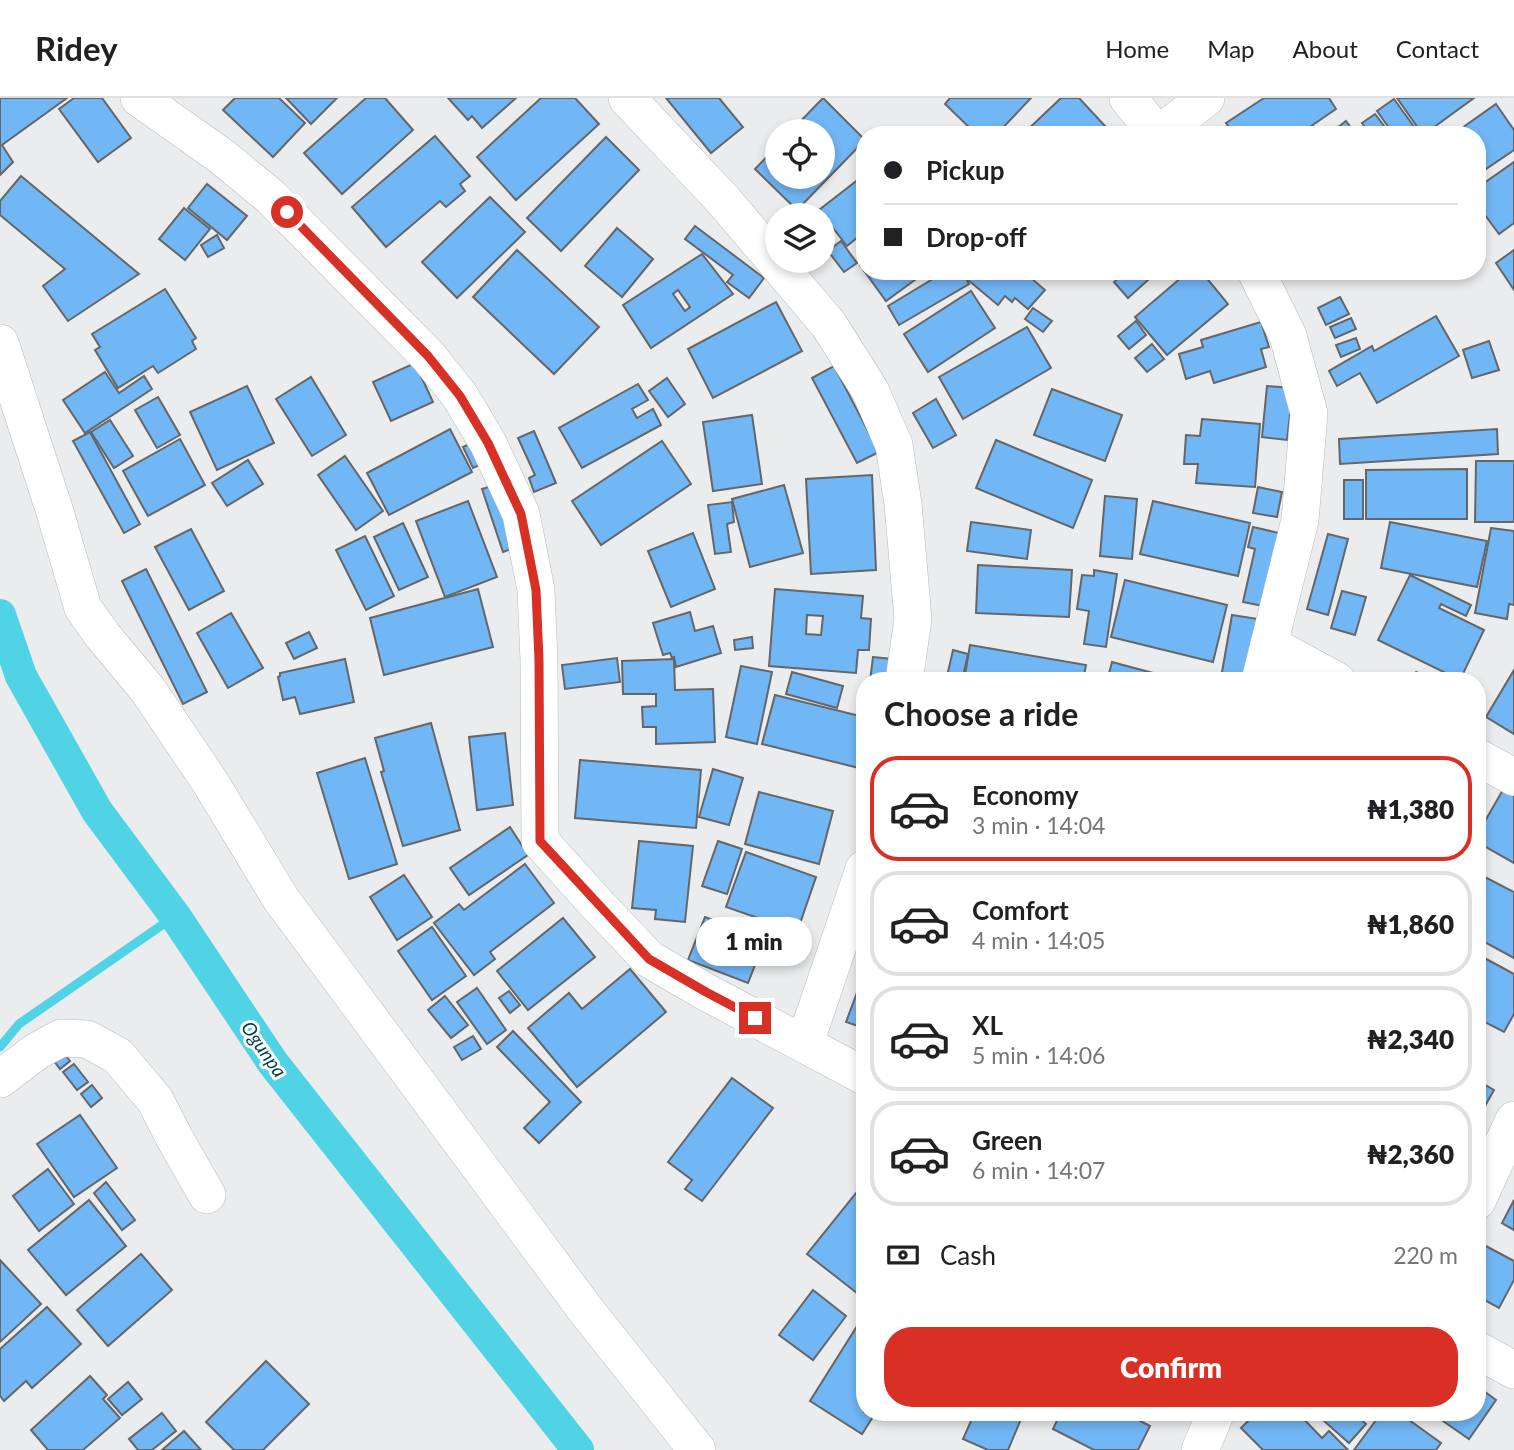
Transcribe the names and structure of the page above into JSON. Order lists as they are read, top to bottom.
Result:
{
  "water": ["Ogunpa"],
  "page": {
    "header": "Ridey",
    "nav": [
      "Home",
      "Map",
      "About",
      "Contact"
    ],
    "banner": ["Pickup", "Drop-off"],
    "heading": "Choose a ride",
    "list": [
      {
        "name": "Economy",
        "note": "3 min · 14:04",
        "value": "₦1,380"
      },
      {
        "name": "Comfort",
        "note": "4 min · 14:05",
        "value": "₦1,860"
      },
      {
        "name": "XL",
        "note": "5 min · 14:06",
        "value": "₦2,340"
      },
      {
        "name": "Green",
        "note": "6 min · 14:07",
        "value": "₦2,360"
      }
    ],
    "bubble": "1 min",
    "pay": ["Cash", "220 m"],
    "buttons": "Confirm"
  }
}
